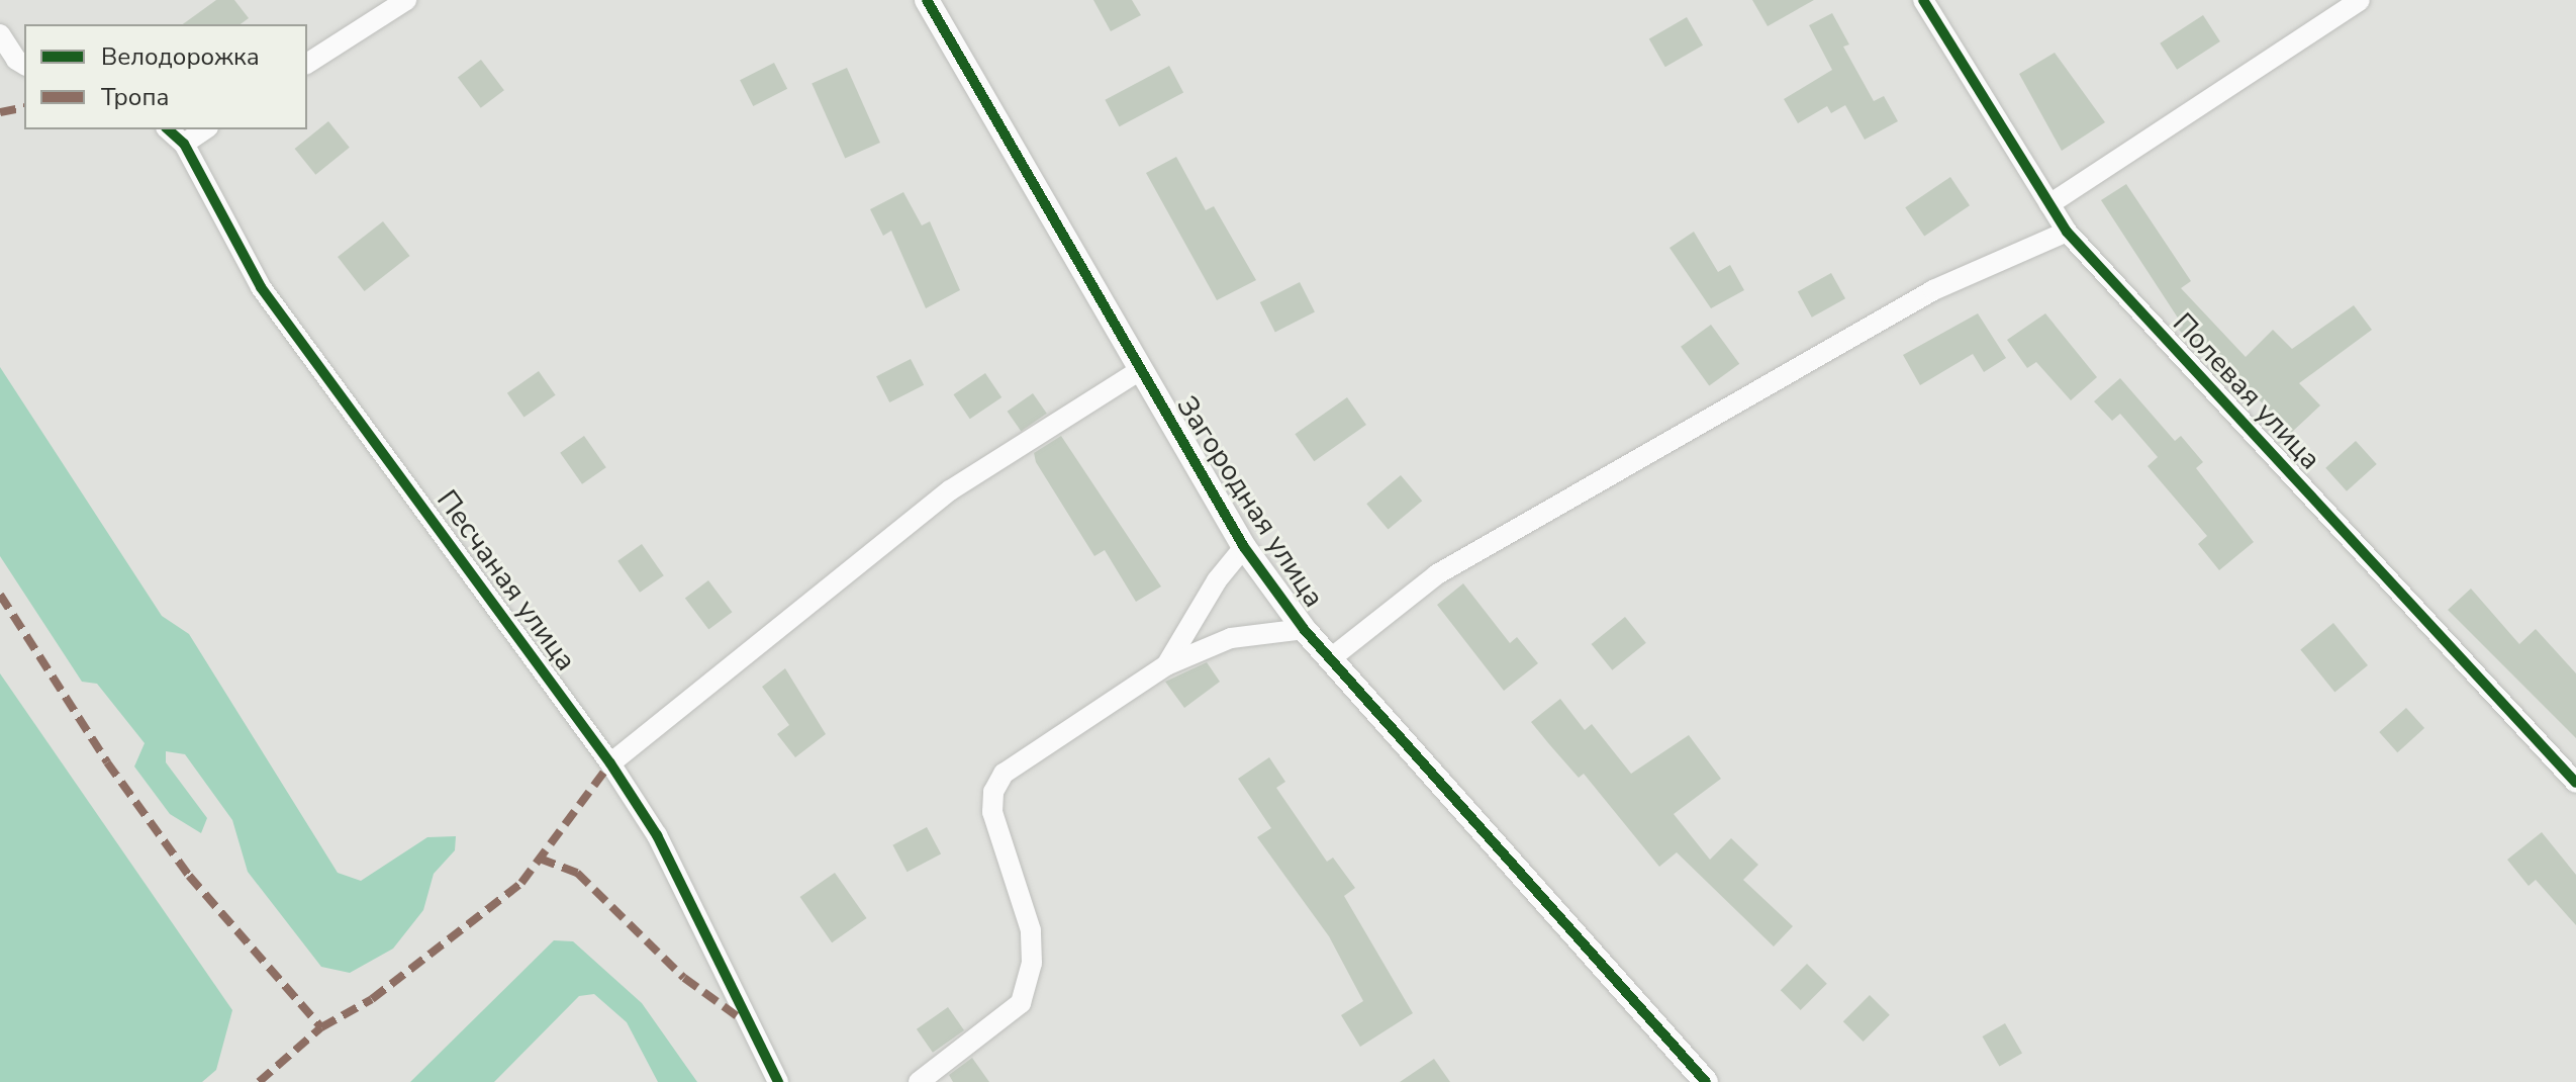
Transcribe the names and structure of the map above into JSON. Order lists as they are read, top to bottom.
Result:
{
  "streets": {
    "street": ["Полевая улица", "Загородная улица", "Песчаная улица"]
  },
  "legend": ["Велодорожка", "Тропа"]
}
